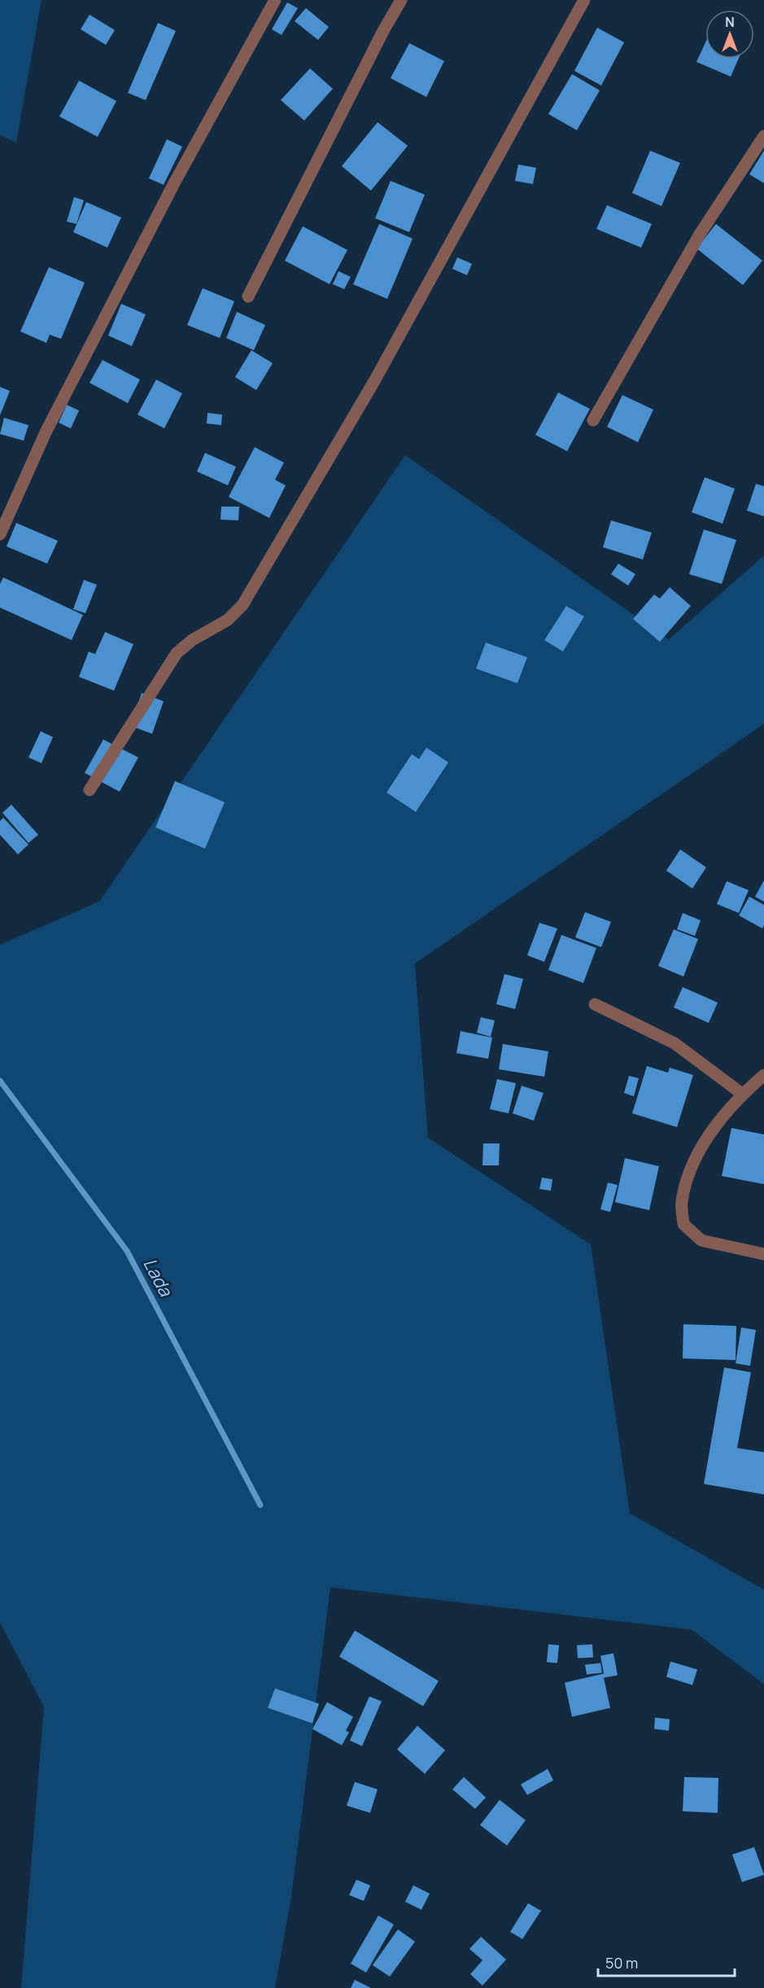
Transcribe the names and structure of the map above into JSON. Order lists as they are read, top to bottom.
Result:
{
  "water": ["Lada"],
  "scale_bar": "50 m",
  "north": "top"
}
